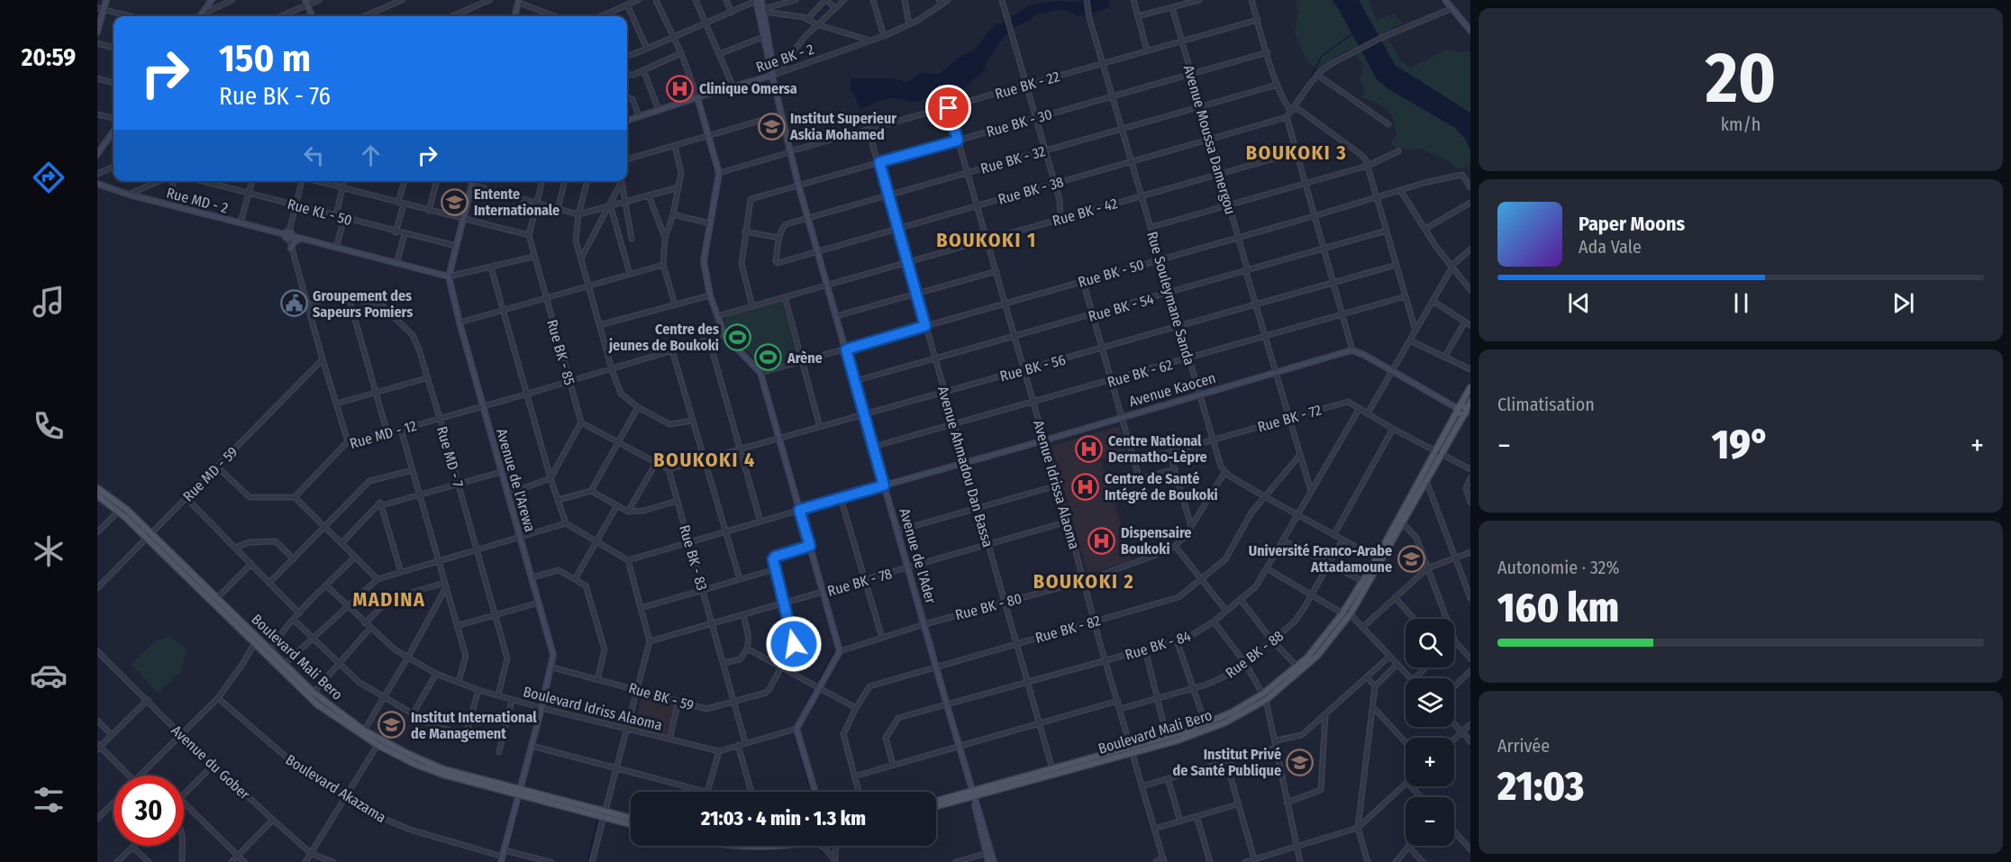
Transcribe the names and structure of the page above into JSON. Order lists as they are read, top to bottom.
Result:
{
  "streets": {
    "main road": ["Boulevard Mali Bero"],
    "street": [
      "Rue BK - 2",
      "Rue BK - 22",
      "Rue BK - 30",
      "Avenue Moussa Damergou",
      "Rue BK - 32",
      "Rue BK - 38",
      "Rue MD - 2",
      "Rue KL - 50",
      "Rue BK - 42",
      "Rue BK - 50",
      "Rue Souleymane Sanda",
      "Rue BK - 54",
      "Rue BK - 85",
      "Rue BK - 56",
      "Rue BK - 62",
      "Avenue Kaocen",
      "Rue BK - 72",
      "Rue MD - 12",
      "Rue MD - 7",
      "Avenue Ahmadou Dan Bassa",
      "Rue MD - 59",
      "Avenue de l'Arewa",
      "Avenue Idrissa Alaoma",
      "Avenue de l'Ader",
      "Rue BK - 83",
      "Rue BK - 78",
      "Rue BK - 80",
      "Rue BK - 82",
      "Rue BK - 84",
      "Rue BK - 88",
      "Rue BK - 59",
      "Boulevard Idriss Alaoma",
      "Avenue du Gober",
      "Boulevard Akazama"
    ]
  },
  "crossings": [
    ["Rue BK - 2", "Avenue de l'Ader"],
    ["Rue BK - 22", "Avenue Moussa Damergou"],
    ["Rue BK - 22", "Rue Souleymane Sanda"],
    ["Rue BK - 22", "Avenue Ahmadou Dan Bassa"],
    ["Rue BK - 22", "Avenue Idrissa Alaoma"],
    ["Rue BK - 22", "Avenue de l'Ader"],
    ["Rue BK - 30", "Avenue Moussa Damergou"],
    ["Rue BK - 30", "Rue BK - 42"],
    ["Rue BK - 30", "Rue Souleymane Sanda"],
    ["Rue BK - 30", "Avenue Ahmadou Dan Bassa"],
    ["Rue BK - 30", "Avenue Idrissa Alaoma"],
    ["Rue BK - 30", "Avenue de l'Ader"],
    ["Avenue Moussa Damergou", "Rue BK - 32"],
    ["Avenue Moussa Damergou", "Rue BK - 38"],
    ["Avenue Moussa Damergou", "Rue BK - 42"],
    ["Avenue Moussa Damergou", "Rue BK - 50"],
    ["Avenue Moussa Damergou", "Rue BK - 54"],
    ["Avenue Moussa Damergou", "Rue BK - 56"],
    ["Avenue Moussa Damergou", "Rue BK - 62"],
    ["Avenue Moussa Damergou", "Avenue Kaocen"],
    ["Avenue Moussa Damergou", "Rue BK - 72"],
    ["Avenue Moussa Damergou", "Rue BK - 82"],
    ["Avenue Moussa Damergou", "Rue BK - 84"],
    ["Rue BK - 32", "Rue BK - 38"],
    ["Rue BK - 32", "Rue Souleymane Sanda"],
    ["Rue BK - 32", "Avenue Ahmadou Dan Bassa"],
    ["Rue BK - 32", "Avenue Idrissa Alaoma"],
    ["Rue BK - 32", "Avenue de l'Ader"],
    ["Rue BK - 38", "Rue Souleymane Sanda"],
    ["Rue BK - 38", "Avenue Ahmadou Dan Bassa"],
    ["Rue BK - 38", "Avenue Idrissa Alaoma"],
    ["Rue BK - 38", "Avenue de l'Ader"],
    ["Rue MD - 2", "Avenue de l'Arewa"],
    ["Rue KL - 50", "Avenue de l'Arewa"],
    ["Rue BK - 42", "Rue Souleymane Sanda"],
    ["Rue BK - 42", "Avenue Ahmadou Dan Bassa"],
    ["Rue BK - 42", "Avenue Idrissa Alaoma"],
    ["Rue BK - 42", "Avenue de l'Ader"],
    ["Rue BK - 50", "Rue Souleymane Sanda"],
    ["Rue BK - 50", "Avenue Ahmadou Dan Bassa"],
    ["Rue BK - 50", "Avenue Idrissa Alaoma"],
    ["Rue BK - 50", "Avenue de l'Ader"],
    ["Rue Souleymane Sanda", "Rue BK - 54"],
    ["Rue Souleymane Sanda", "Rue BK - 56"],
    ["Rue Souleymane Sanda", "Rue BK - 62"],
    ["Rue Souleymane Sanda", "Avenue Kaocen"],
    ["Rue Souleymane Sanda", "Rue BK - 72"],
    ["Rue Souleymane Sanda", "Rue BK - 80"],
    ["Rue BK - 54", "Avenue Ahmadou Dan Bassa"],
    ["Rue BK - 54", "Avenue Idrissa Alaoma"],
    ["Rue BK - 54", "Avenue de l'Ader"],
    ["Rue BK - 85", "Rue MD - 12"],
    ["Rue BK - 56", "Avenue Ahmadou Dan Bassa"],
    ["Rue BK - 56", "Avenue Idrissa Alaoma"],
    ["Rue BK - 56", "Avenue de l'Ader"],
    ["Rue BK - 56", "Rue BK - 83"],
    ["Rue BK - 62", "Avenue Ahmadou Dan Bassa"],
    ["Rue BK - 62", "Avenue Idrissa Alaoma"],
    ["Rue BK - 62", "Avenue de l'Ader"],
    ["Avenue Kaocen", "Avenue Ahmadou Dan Bassa"],
    ["Avenue Kaocen", "Avenue Idrissa Alaoma"],
    ["Avenue Kaocen", "Avenue de l'Ader"],
    ["Rue BK - 72", "Rue BK - 84"],
    ["Rue BK - 72", "Boulevard Mali Bero"],
    ["Rue MD - 12", "Rue MD - 7"],
    ["Rue MD - 12", "Avenue de l'Arewa"],
    ["Rue MD - 7", "Boulevard Idriss Alaoma"],
    ["Avenue Ahmadou Dan Bassa", "Rue BK - 78"],
    ["Avenue Ahmadou Dan Bassa", "Rue BK - 80"],
    ["Avenue Ahmadou Dan Bassa", "Rue BK - 82"],
    ["Avenue Ahmadou Dan Bassa", "Rue BK - 84"],
    ["Avenue Ahmadou Dan Bassa", "Boulevard Mali Bero"],
    ["Rue MD - 59", "Boulevard Mali Bero"],
    ["Avenue de l'Arewa", "Boulevard Mali Bero"],
    ["Avenue de l'Arewa", "Rue BK - 59"],
    ["Avenue de l'Arewa", "Boulevard Idriss Alaoma"],
    ["Avenue de l'Arewa", "Boulevard Akazama"],
    ["Avenue Idrissa Alaoma", "Rue BK - 78"],
    ["Avenue Idrissa Alaoma", "Rue BK - 80"],
    ["Avenue Idrissa Alaoma", "Rue BK - 82"],
    ["Avenue Idrissa Alaoma", "Rue BK - 84"],
    ["Avenue Idrissa Alaoma", "Rue BK - 88"],
    ["Avenue Idrissa Alaoma", "Boulevard Mali Bero"],
    ["Avenue de l'Ader", "Rue BK - 78"],
    ["Avenue de l'Ader", "Rue BK - 80"],
    ["Avenue de l'Ader", "Rue BK - 82"],
    ["Avenue de l'Ader", "Rue BK - 84"],
    ["Avenue de l'Ader", "Boulevard Mali Bero"],
    ["Rue BK - 83", "Rue BK - 78"],
    ["Rue BK - 83", "Rue BK - 59"],
    ["Rue BK - 78", "Rue BK - 59"]
  ],
  "districts": [
    "BOUKOKI 3",
    "BOUKOKI 1",
    "BOUKOKI 4",
    "BOUKOKI 2",
    "MADINA"
  ],
  "places": {
    "hospital": [
      "Clinique Omersa",
      "Centre National Dermatho-Lèpre",
      "Centre de Santé Intégré de Boukoki",
      "Dispensaire Boukoki"
    ],
    "school or university": [
      "Institut Superieur Askia Mohamed",
      "Entente Internationale",
      "Université Franco-Arabe Attadamoune",
      "Institut International de Management",
      "Institut Privé de Santé Publique"
    ],
    "public building": ["Groupement des Sapeurs Pomiers"],
    "sports": ["Centre des jeunes de Boukoki", "Arène"]
  },
  "page": {
    "tabs": "20:59",
    "tile": [
      ["20", "km/h"],
      "Climatisation",
      ["Autonomie · 32%", "160 km"],
      ["Arrivée", "21:03"]
    ],
    "turn": ["150 m", "Rue BK - 76"],
    "song": ["Paper Moons", "Ada Vale"],
    "heat": ["−", "19°", "+"],
    "map_buttons": ["+", "−"],
    "limit": "30",
    "trip": "21:03 · 4 min · 1.3 km"
  }
}
